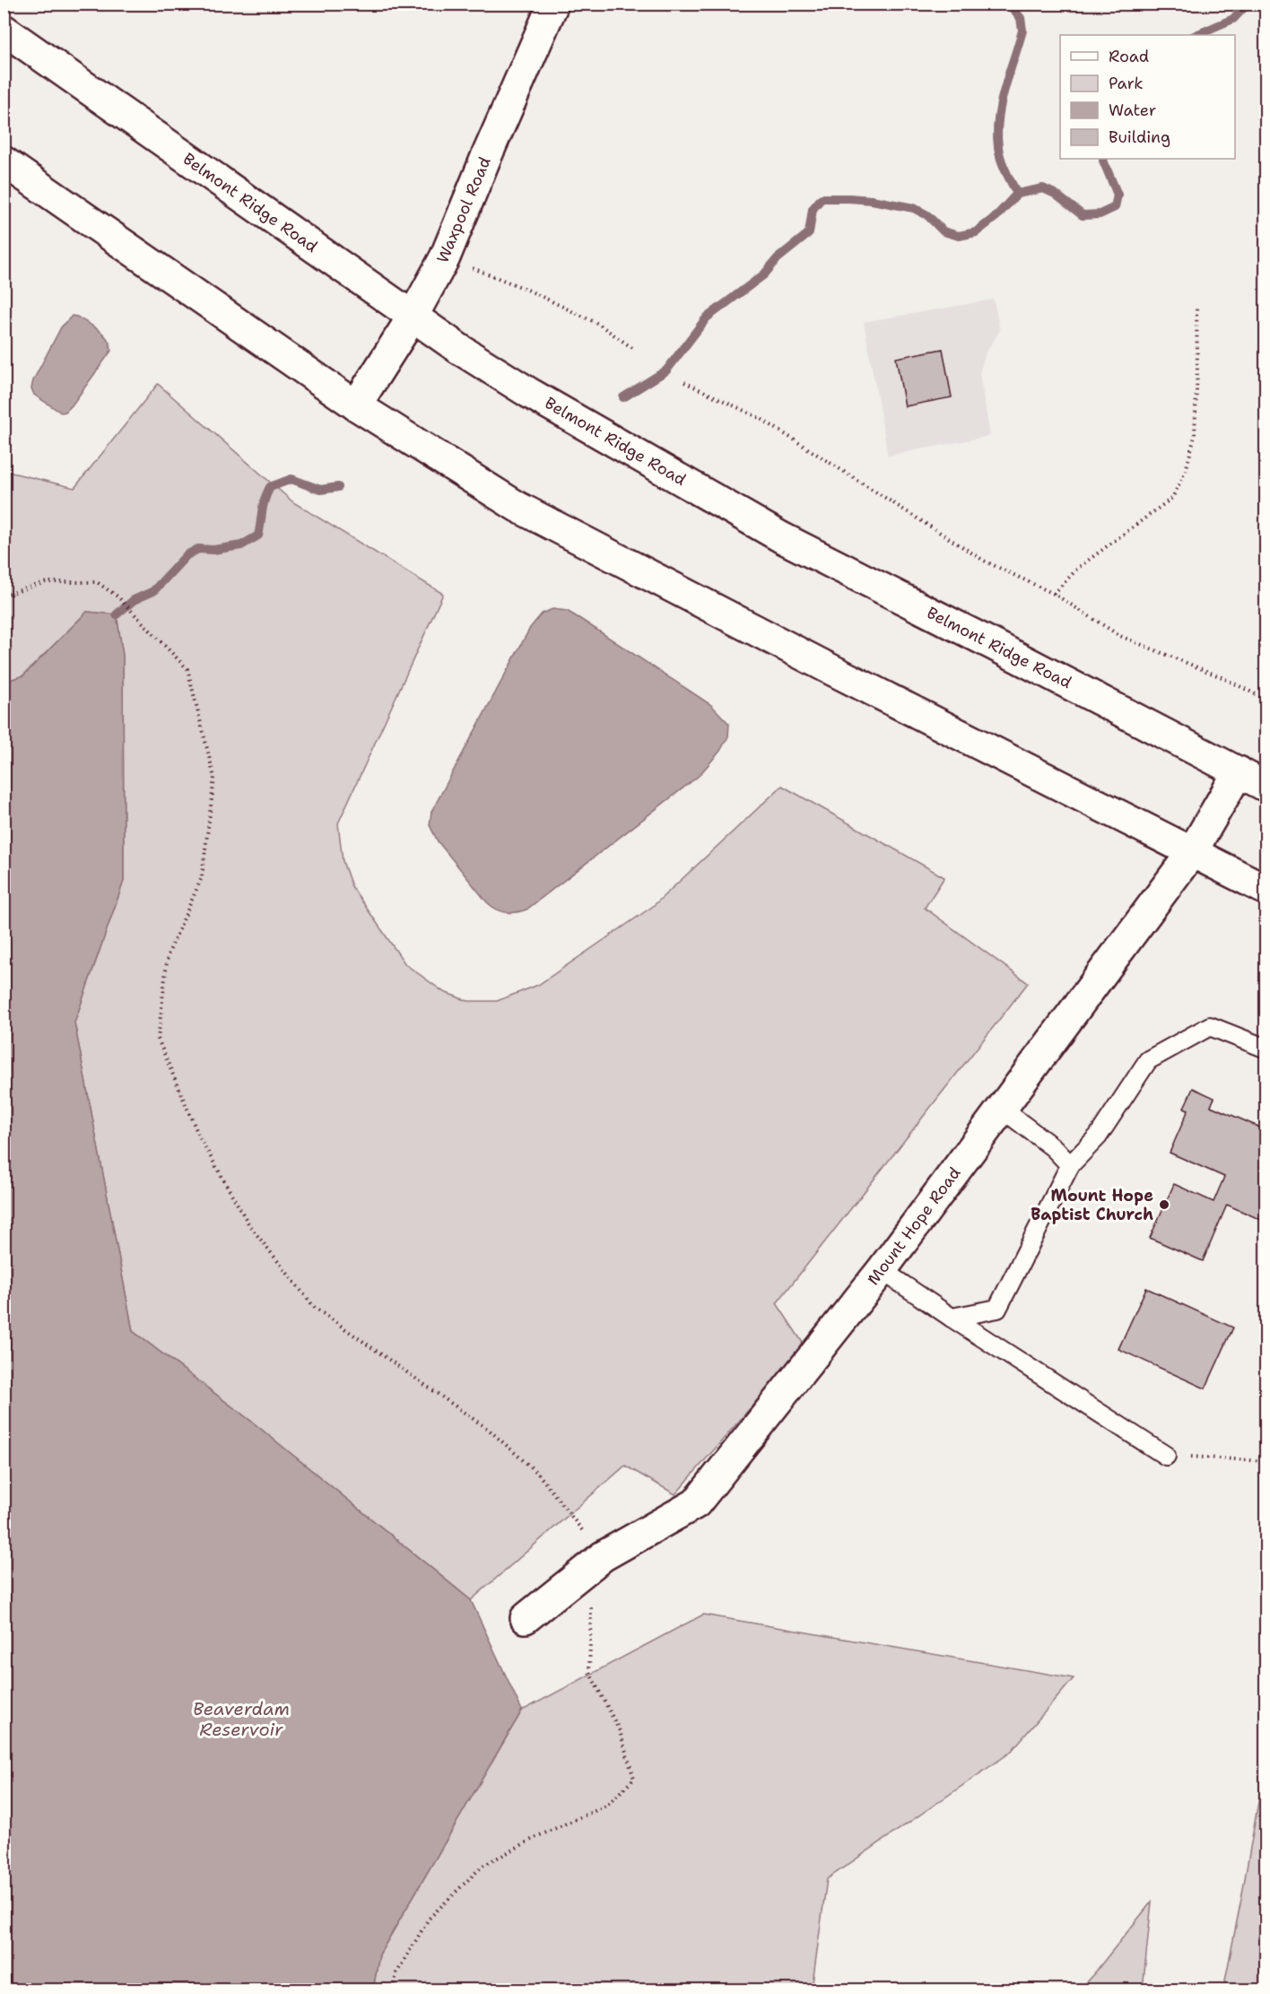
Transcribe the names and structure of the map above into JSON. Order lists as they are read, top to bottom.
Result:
{
  "streets": {
    "main road": ["Belmont Ridge Road", "Waxpool Road", "Mount Hope Road"]
  },
  "crossings": [
    ["Belmont Ridge Road", "Waxpool Road"],
    ["Belmont Ridge Road", "Mount Hope Road"]
  ],
  "water": ["Beaverdam Reservoir"],
  "places": ["Mount Hope Baptist Church"],
  "legend": [
    "Road",
    "Park",
    "Water",
    "Building"
  ]
}
